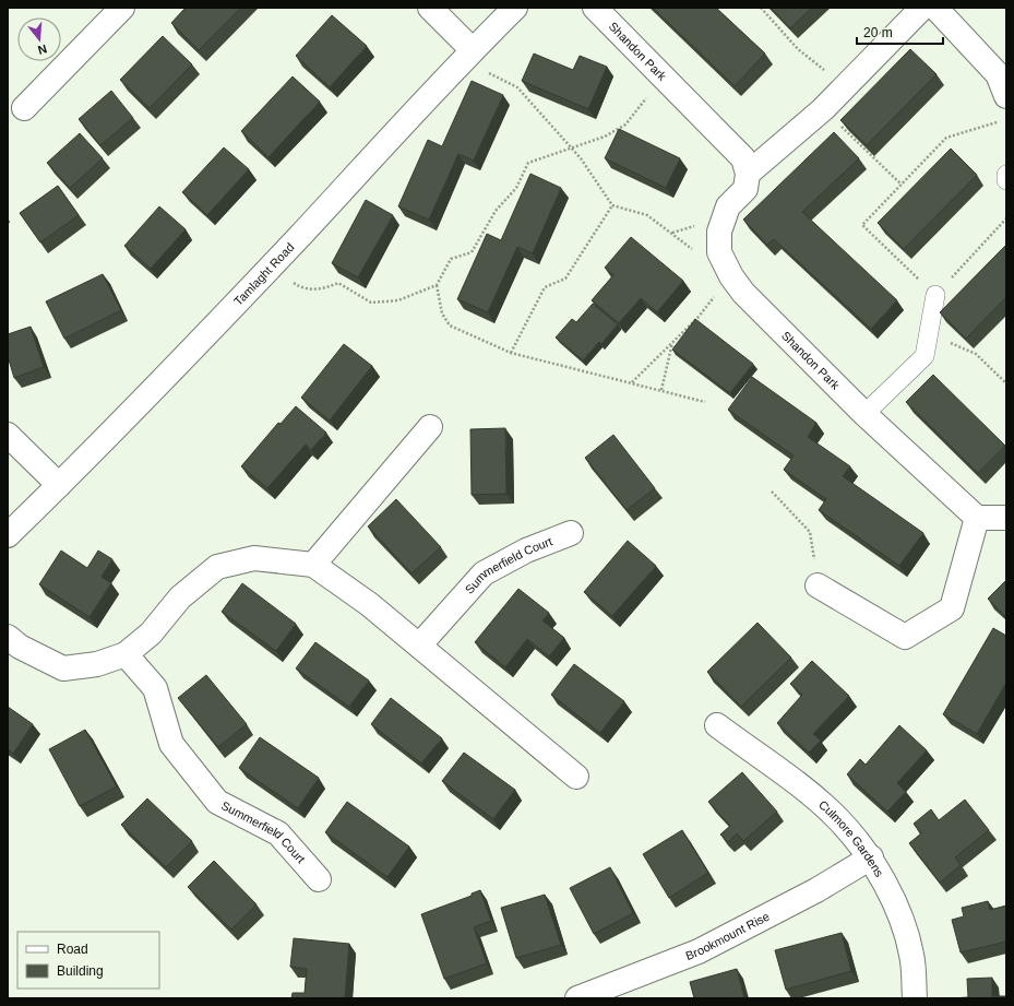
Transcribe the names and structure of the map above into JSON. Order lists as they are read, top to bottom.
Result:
{
  "streets": {
    "street": [
      "Shandon Park",
      "Tamlaght Road",
      "Summerfield Court",
      "Culmore Gardens",
      "Brookmount Rise"
    ]
  },
  "crossings": [
    ["Culmore Gardens", "Brookmount Rise"]
  ],
  "legend": ["Road", "Building"],
  "scale_bar": "20 m",
  "north": "bottom"
}
